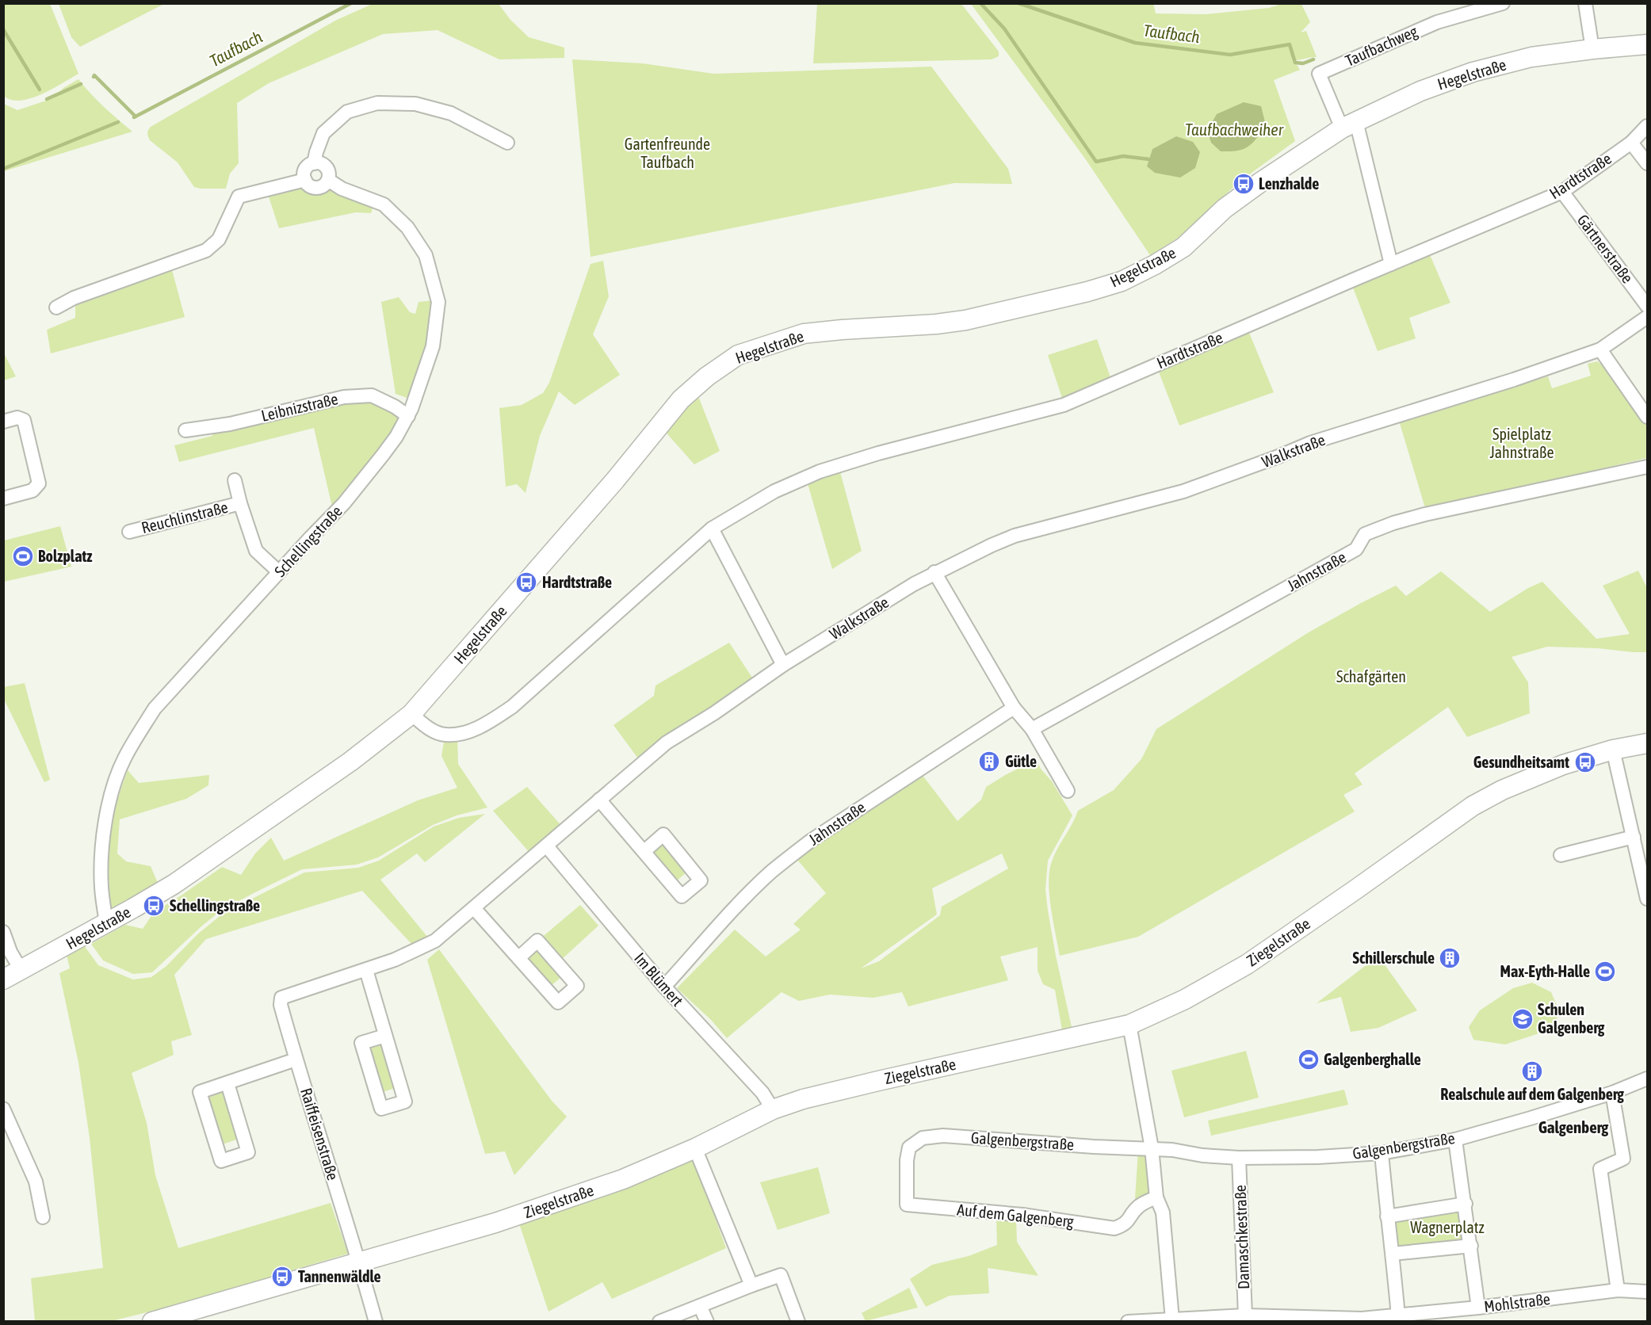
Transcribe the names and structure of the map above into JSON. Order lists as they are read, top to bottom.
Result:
{
  "streets": {
    "street": [
      "Taufbachweg",
      "Hegelstraße",
      "Hardtstraße",
      "Gärtnerstraße",
      "Leibnizstraße",
      "Walkstraße",
      "Reuchlinstraße",
      "Schellingstraße",
      "Jahnstraße",
      "Ziegelstraße",
      "Im Blümert",
      "Raiffeisenstraße",
      "Galgenbergstraße",
      "Auf dem Galgenberg",
      "Damaschkestraße",
      "Mohlstraße"
    ]
  },
  "crossings": [
    ["Taufbachweg", "Hegelstraße"],
    ["Hegelstraße", "Hardtstraße"],
    ["Hegelstraße", "Schellingstraße"],
    ["Hardtstraße", "Gärtnerstraße"],
    ["Leibnizstraße", "Schellingstraße"],
    ["Reuchlinstraße", "Schellingstraße"],
    ["Jahnstraße", "Im Blümert"],
    ["Ziegelstraße", "Im Blümert"],
    ["Ziegelstraße", "Raiffeisenstraße"],
    ["Galgenbergstraße", "Auf dem Galgenberg"],
    ["Galgenbergstraße", "Damaschkestraße"],
    ["Damaschkestraße", "Mohlstraße"]
  ],
  "districts": ["Galgenberg"],
  "water": ["Taufbach", "Taufbachweiher"],
  "parks": [
    "Gartenfreunde Taufbach",
    "Spielplatz Jahnstraße",
    "Schafgärten",
    "Wagnerplatz"
  ],
  "places": {
    "bus stop": [
      "Lenzhalde",
      "Hardtstraße",
      "Gesundheitsamt",
      "Schellingstraße",
      "Tannenwäldle"
    ],
    "sports": ["Bolzplatz", "Max-Eyth-Halle", "Galgenberghalle"],
    "building": ["Gütle", "Schillerschule", "Realschule auf dem Galgenberg"],
    "school or university": ["Schulen Galgenberg"]
  }
}
